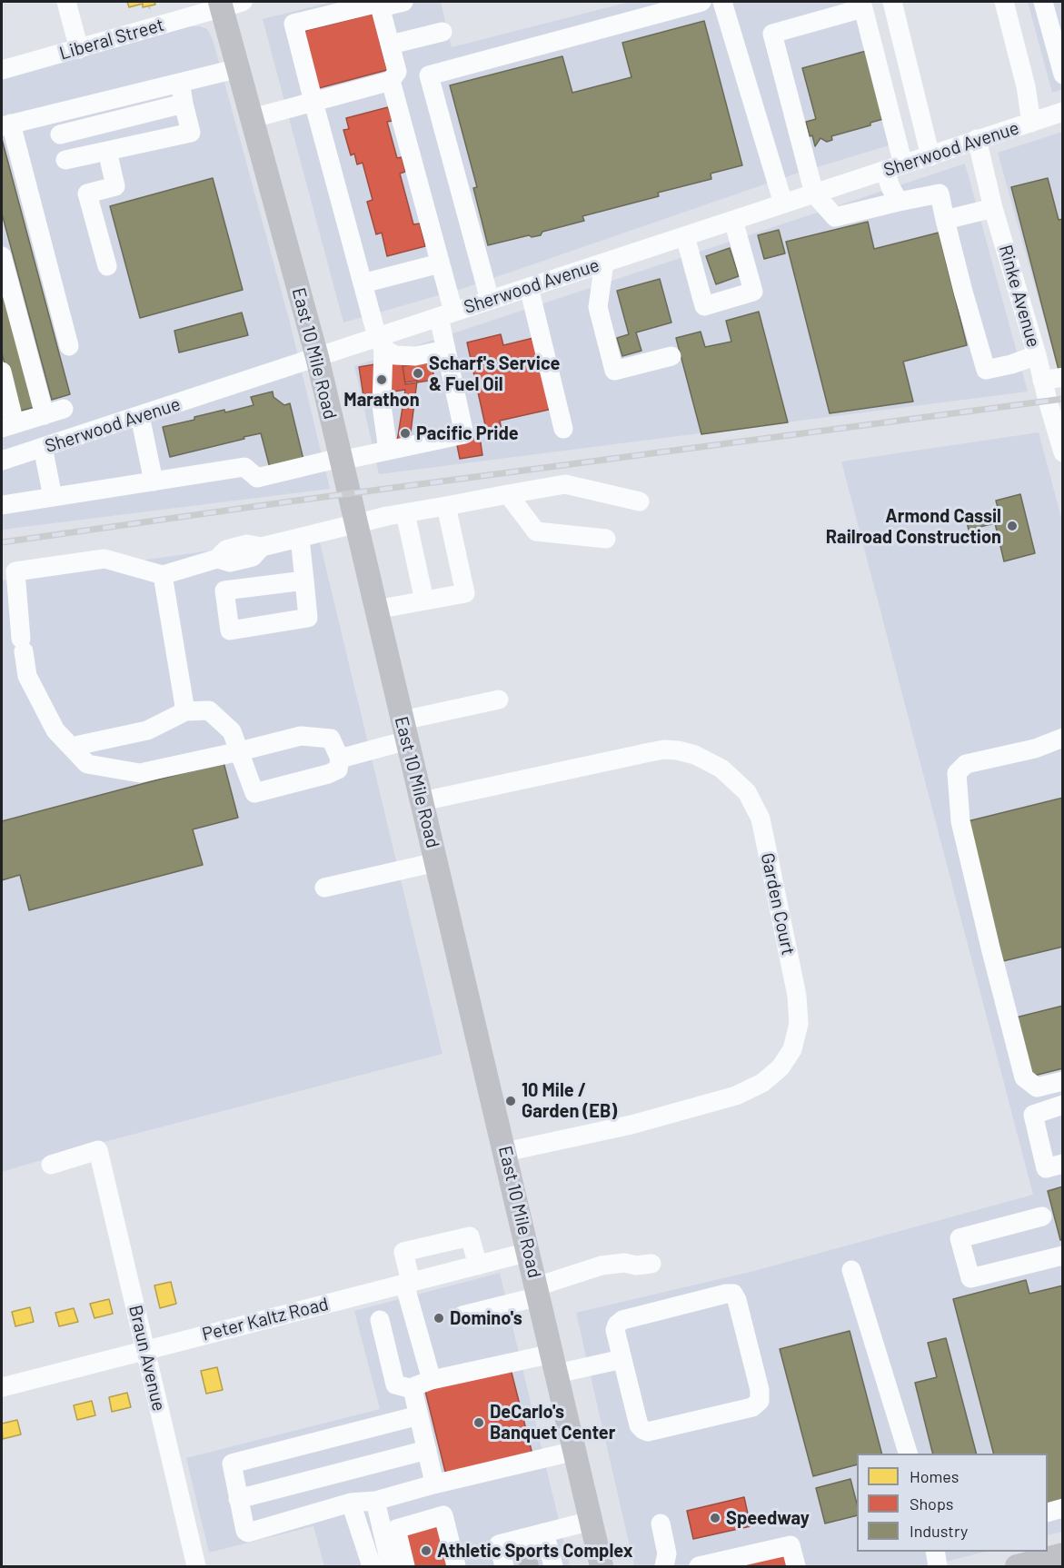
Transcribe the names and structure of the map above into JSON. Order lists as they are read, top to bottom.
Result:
{
  "streets": {
    "main road": ["East 10 Mile Road"],
    "street": [
      "Liberal Street",
      "Sherwood Avenue",
      "Rinke Avenue",
      "Garden Court",
      "Peter Kaltz Road",
      "Braun Avenue"
    ]
  },
  "crossings": [
    ["Liberal Street", "East 10 Mile Road"],
    ["Sherwood Avenue", "Rinke Avenue"],
    ["Sherwood Avenue", "East 10 Mile Road"],
    ["East 10 Mile Road", "Garden Court"],
    ["East 10 Mile Road", "Peter Kaltz Road"],
    ["Peter Kaltz Road", "Braun Avenue"]
  ],
  "places": [
    "Scharf's Service & Fuel Oil",
    "Marathon",
    "Pacific Pride",
    "Armond Cassil Railroad Construction",
    "10 Mile / Garden (EB)",
    "Domino's",
    "DeCarlo's Banquet Center",
    "Speedway",
    "Athletic Sports Complex"
  ],
  "legend": ["Homes", "Shops", "Industry"]
}
